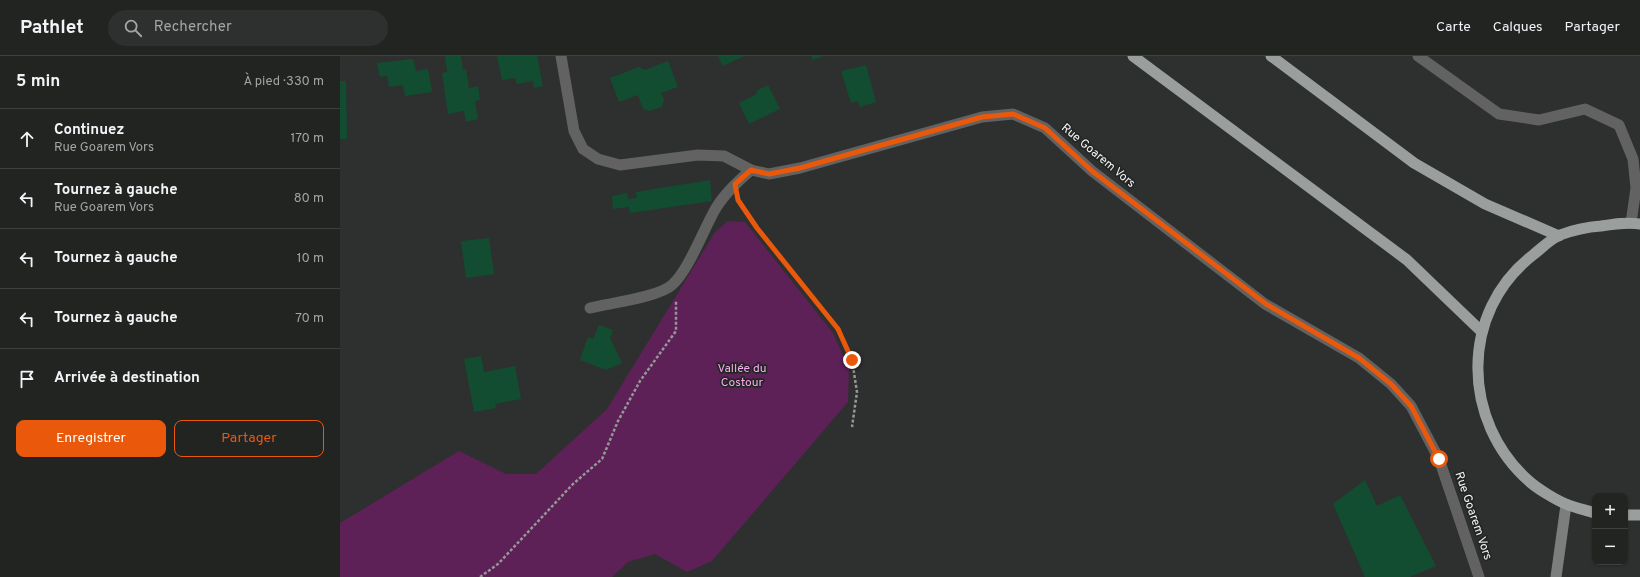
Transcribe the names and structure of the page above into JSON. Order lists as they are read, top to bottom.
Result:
{
  "streets": {
    "street": ["Rue Goarem Vors"]
  },
  "parks": ["Vallée du Costour"],
  "page": {
    "header": "Pathlet",
    "search": "Rechercher",
    "nav": ["Carte", "Calques", "Partager"],
    "heading": ["5 min", "À pied · 330 m"],
    "list": [
      ["Continuez", "Rue Goarem Vors", "170 m"],
      ["Tournez à gauche", "Rue Goarem Vors", "80 m"],
      ["Tournez à gauche", "10 m"],
      ["Tournez à gauche", "70 m"],
      "Arrivée à destination"
    ],
    "buttons": ["Enregistrer", "Partager"],
    "map_buttons": ["+", "−"]
  }
}
